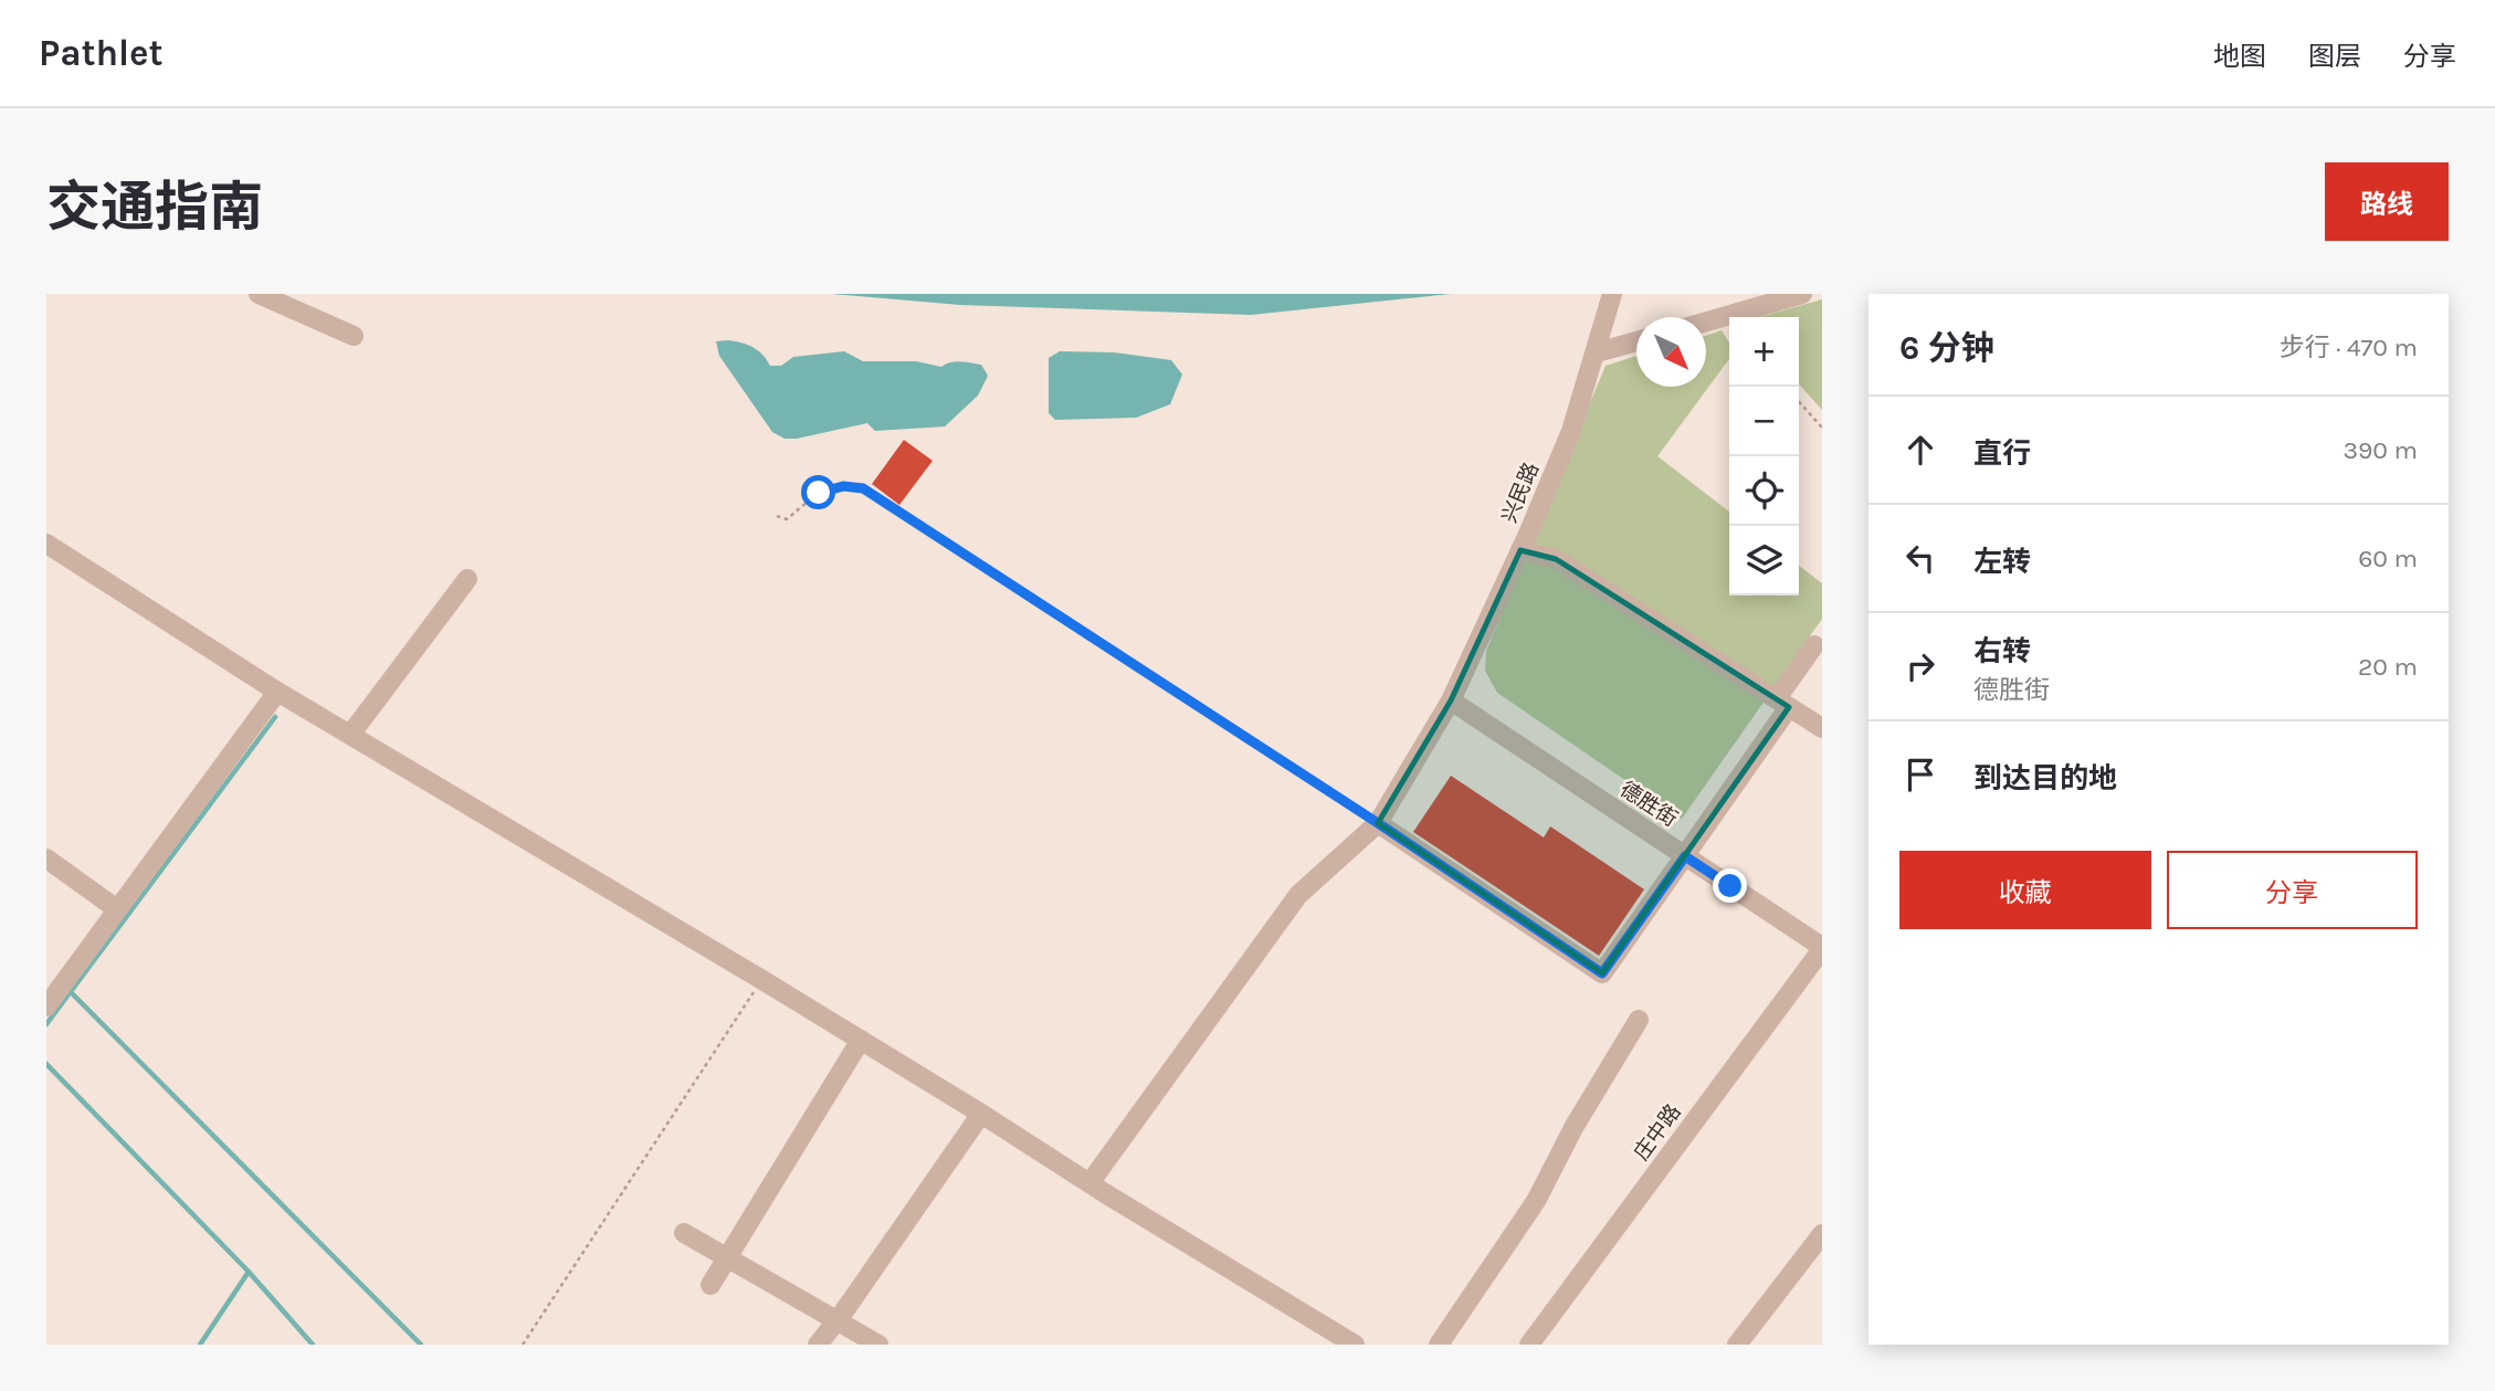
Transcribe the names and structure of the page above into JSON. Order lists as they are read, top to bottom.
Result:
{
  "streets": {
    "street": ["兴民路", "德胜街", "庄中路"]
  },
  "crossings": [
    ["兴民路", "德胜街"],
    ["德胜街", "庄中路"]
  ],
  "north": "bottom right",
  "page": {
    "header": "Pathlet",
    "nav": ["地图", "图层", "分享"],
    "title": "交通指南",
    "buttons": [
      "路线",
      ["收藏", "分享"]
    ],
    "heading": ["6 分钟", "步行 · 470 m"],
    "map_buttons": ["+", "−"],
    "list": [
      ["直行", "390 m"],
      ["左转", "60 m"],
      ["右转", "德胜街", "20 m"],
      "到达目的地"
    ]
  }
}
